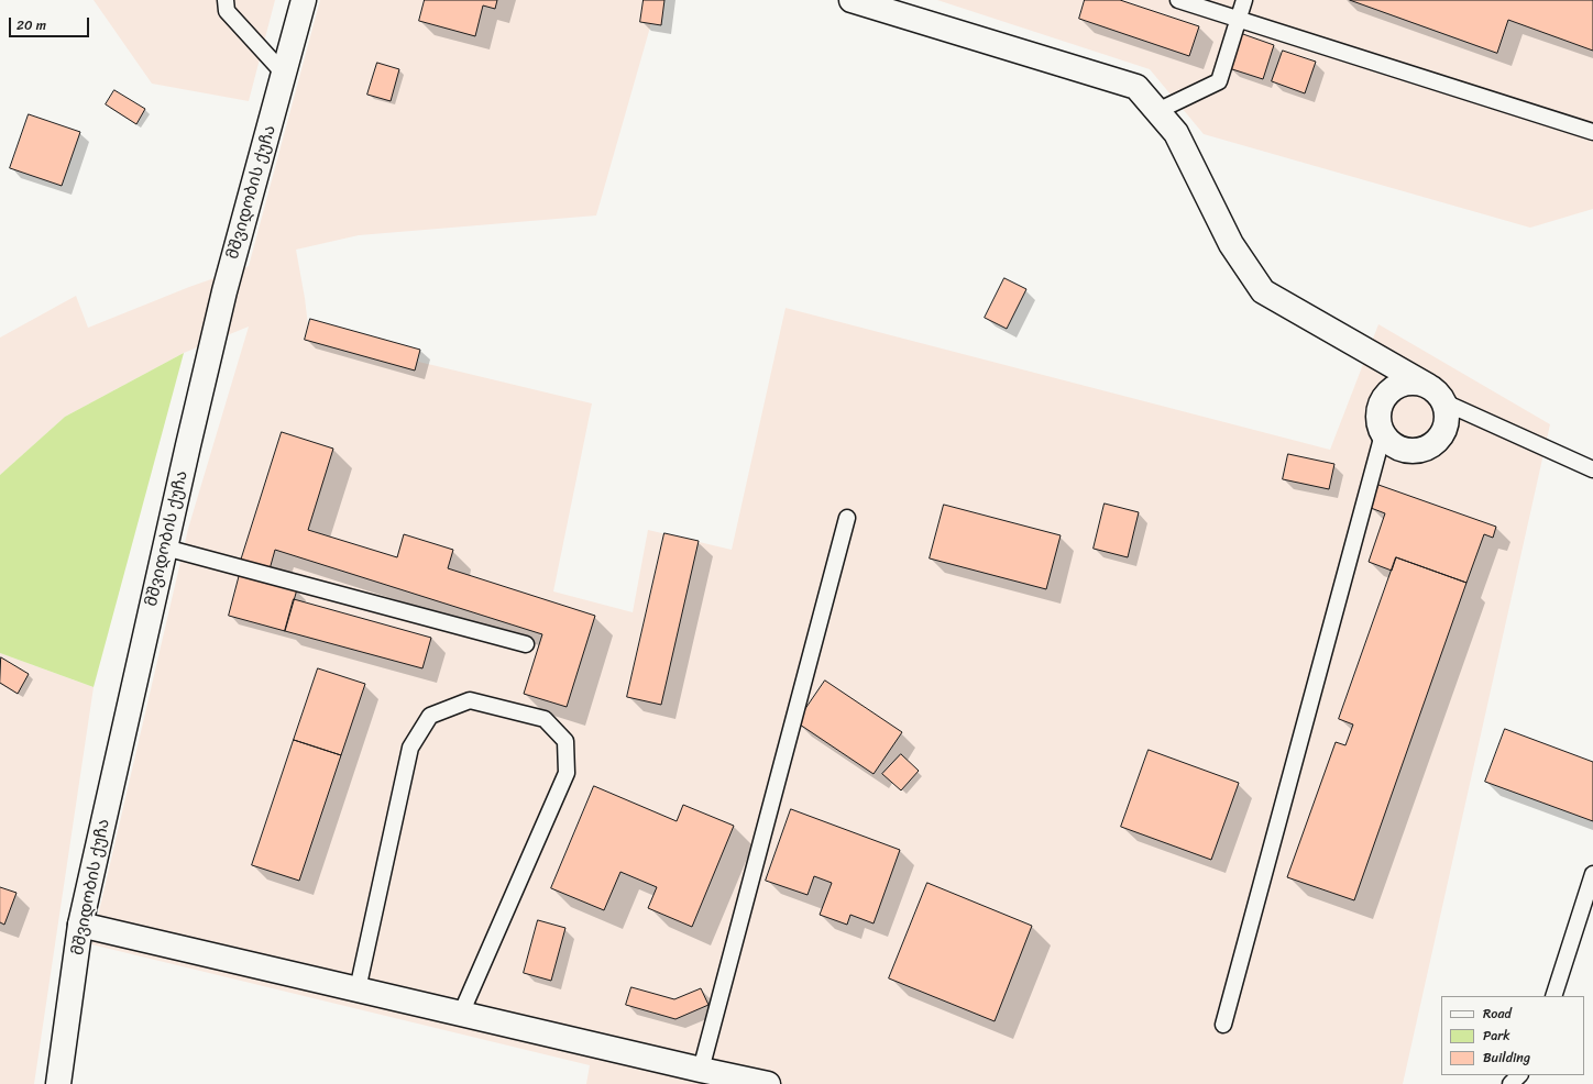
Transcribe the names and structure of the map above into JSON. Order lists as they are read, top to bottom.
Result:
{
  "streets": {
    "street": ["მშვიდობის ქუჩა"]
  },
  "legend": ["Road", "Park", "Building"],
  "scale_bar": "20 m"
}
